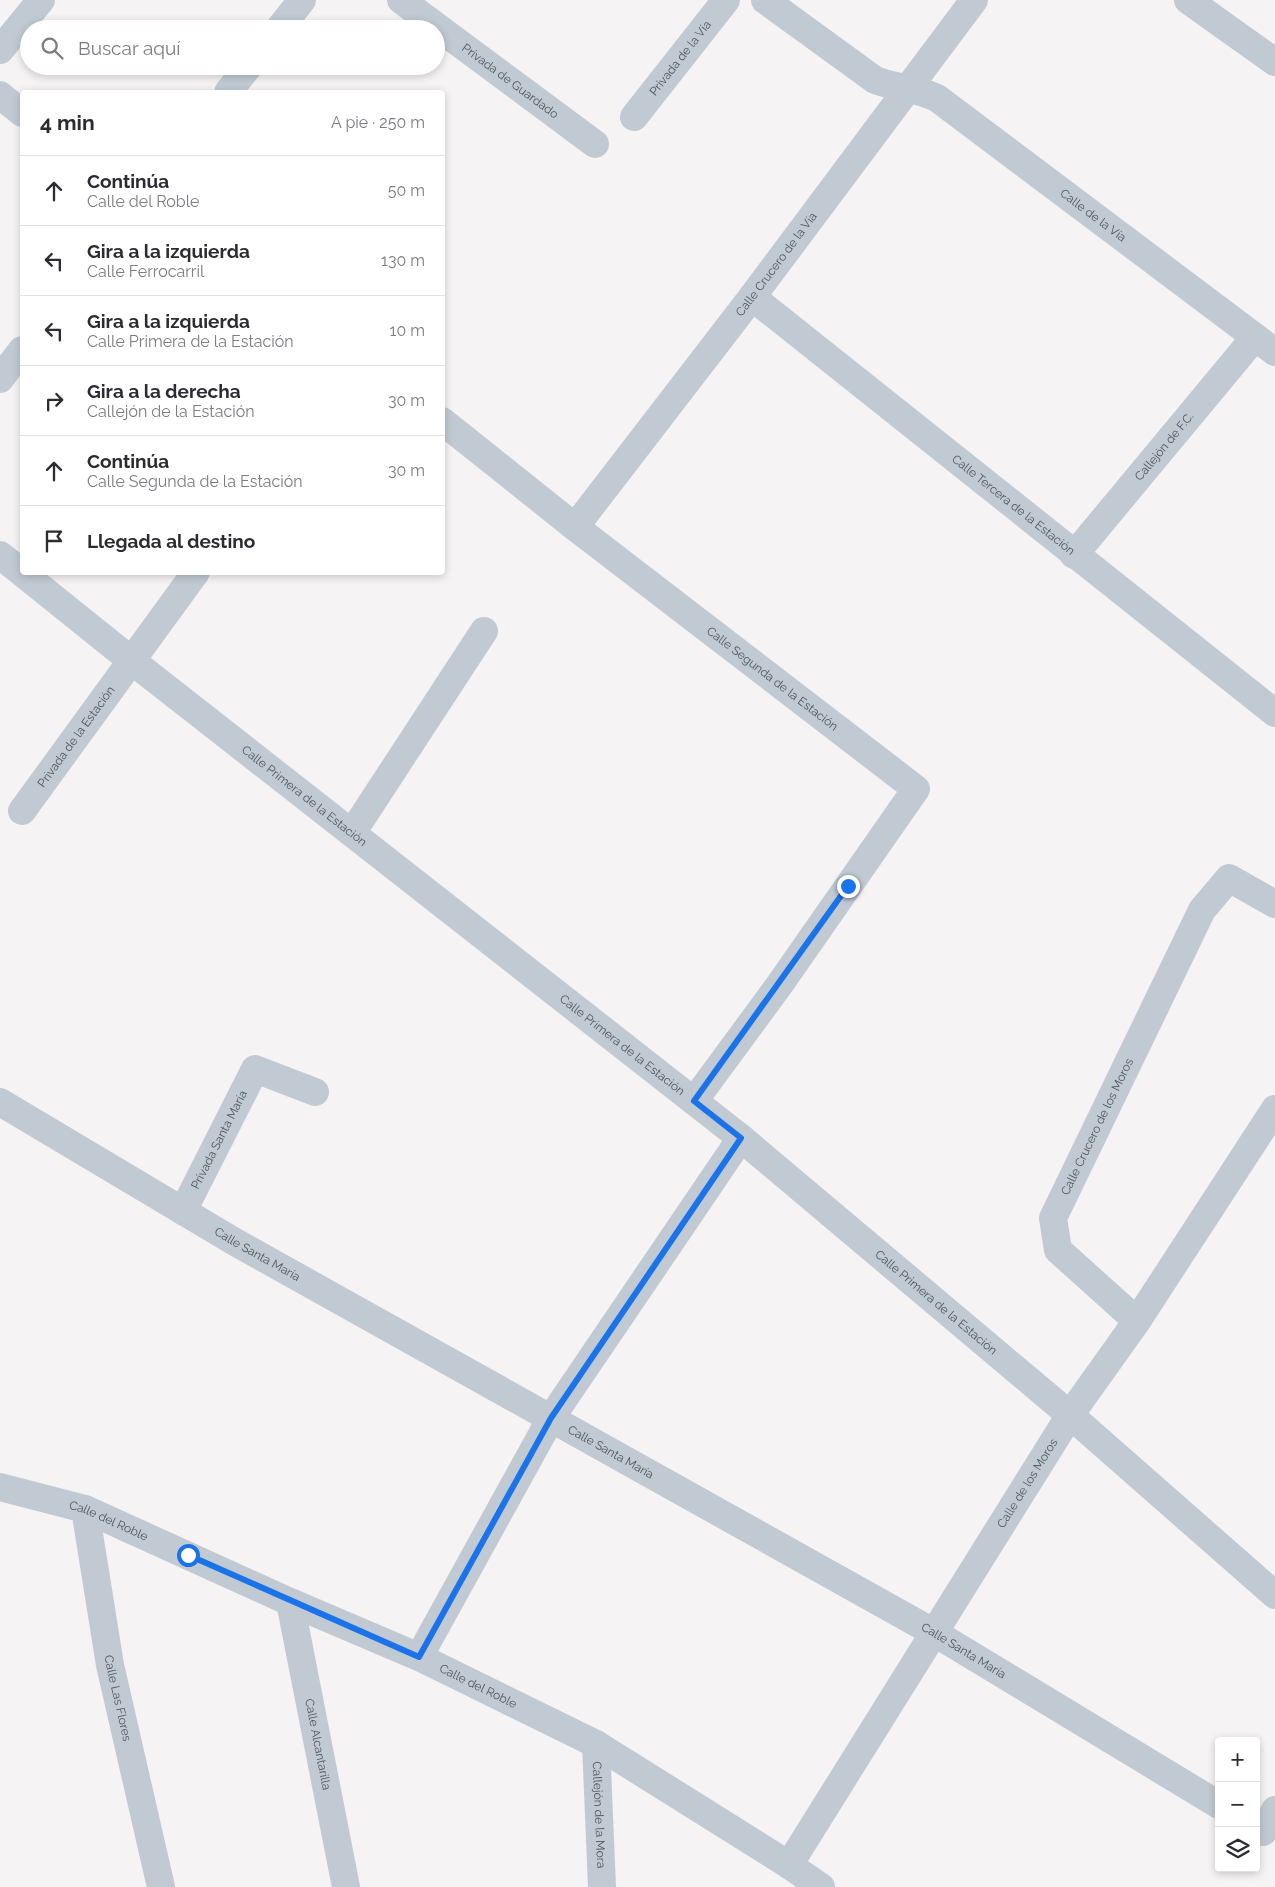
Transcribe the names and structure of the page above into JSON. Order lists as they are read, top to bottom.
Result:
{
  "streets": {
    "street": [
      "Privada de la Vía",
      "Privada de Guardado",
      "Calle de la Vía",
      "Calle Crucero de la Vía",
      "Callejón de F.C.",
      "Calle Tercera de la Estación",
      "Calle Segunda de la Estación",
      "Privada de la Estación",
      "Calle Primera de la Estación",
      "Calle Crucero de los Moros",
      "Privada Santa María",
      "Calle Santa María",
      "Calle de los Moros",
      "Calle del Roble",
      "Calle Las Flores",
      "Calle Alcantarilla",
      "Callejón de la Mora"
    ]
  },
  "crossings": [
    ["Calle de la Vía", "Calle Crucero de la Vía"],
    ["Calle de la Vía", "Callejón de F.C."],
    ["Calle Crucero de la Vía", "Calle Tercera de la Estación"],
    ["Calle Crucero de la Vía", "Calle Segunda de la Estación"],
    ["Callejón de F.C.", "Calle Tercera de la Estación"],
    ["Calle Segunda de la Estación", "Calle Primera de la Estación"],
    ["Privada de la Estación", "Calle Primera de la Estación"],
    ["Calle Primera de la Estación", "Calle de los Moros"],
    ["Calle Crucero de los Moros", "Calle de los Moros"],
    ["Privada Santa María", "Calle Santa María"],
    ["Calle Santa María", "Calle de los Moros"],
    ["Calle de los Moros", "Calle del Roble"],
    ["Calle del Roble", "Calle Las Flores"],
    ["Calle del Roble", "Calle Alcantarilla"],
    ["Calle del Roble", "Callejón de la Mora"]
  ],
  "page": {
    "search": "Buscar aquí",
    "heading": ["4 min", "A pie · 250 m"],
    "list": [
      ["Continúa", "Calle del Roble", "50 m"],
      ["Gira a la izquierda", "Calle Ferrocarril", "130 m"],
      ["Gira a la izquierda", "Calle Primera de la Estación", "10 m"],
      ["Gira a la derecha", "Callejón de la Estación", "30 m"],
      ["Continúa", "Calle Segunda de la Estación", "30 m"],
      "Llegada al destino"
    ],
    "map_buttons": ["+", "−"]
  }
}
